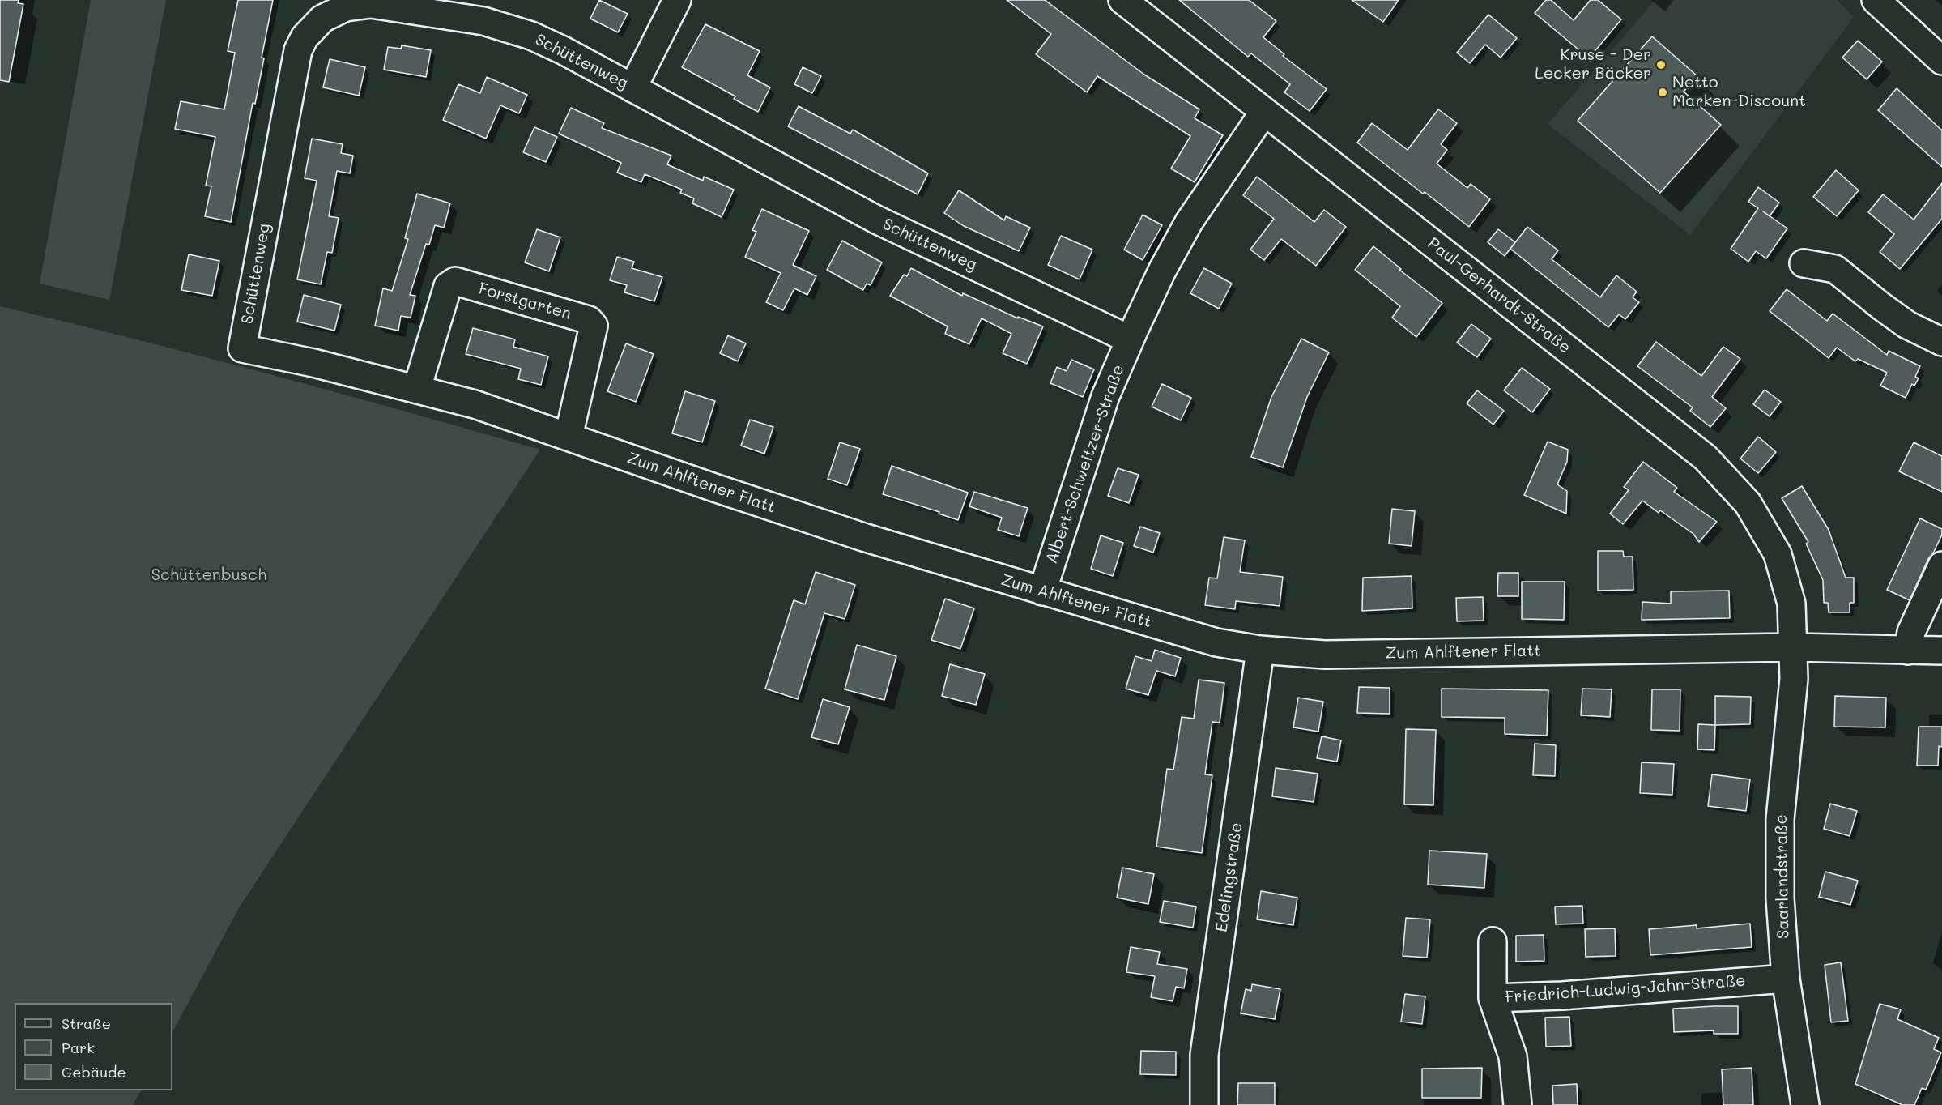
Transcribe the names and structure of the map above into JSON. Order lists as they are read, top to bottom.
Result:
{
  "streets": {
    "street": [
      "Schüttenweg",
      "Paul-Gerhardt-Straße",
      "Forstgarten",
      "Albert-Schweitzer-Straße",
      "Zum Ahlftener Flatt",
      "Saarlandstraße",
      "Edelingstraße",
      "Friedrich-Ludwig-Jahn-Straße"
    ]
  },
  "crossings": [
    ["Schüttenweg", "Albert-Schweitzer-Straße"],
    ["Schüttenweg", "Zum Ahlftener Flatt"],
    ["Paul-Gerhardt-Straße", "Albert-Schweitzer-Straße"],
    ["Paul-Gerhardt-Straße", "Zum Ahlftener Flatt"],
    ["Paul-Gerhardt-Straße", "Saarlandstraße"],
    ["Forstgarten", "Zum Ahlftener Flatt"],
    ["Albert-Schweitzer-Straße", "Zum Ahlftener Flatt"],
    ["Zum Ahlftener Flatt", "Saarlandstraße"],
    ["Zum Ahlftener Flatt", "Edelingstraße"],
    ["Saarlandstraße", "Friedrich-Ludwig-Jahn-Straße"]
  ],
  "parks": ["Schüttenbusch"],
  "places": ["Kruse - Der Lecker Bäcker", "Netto Marken-Discount"],
  "legend": ["Straße", "Park", "Gebäude"]
}
